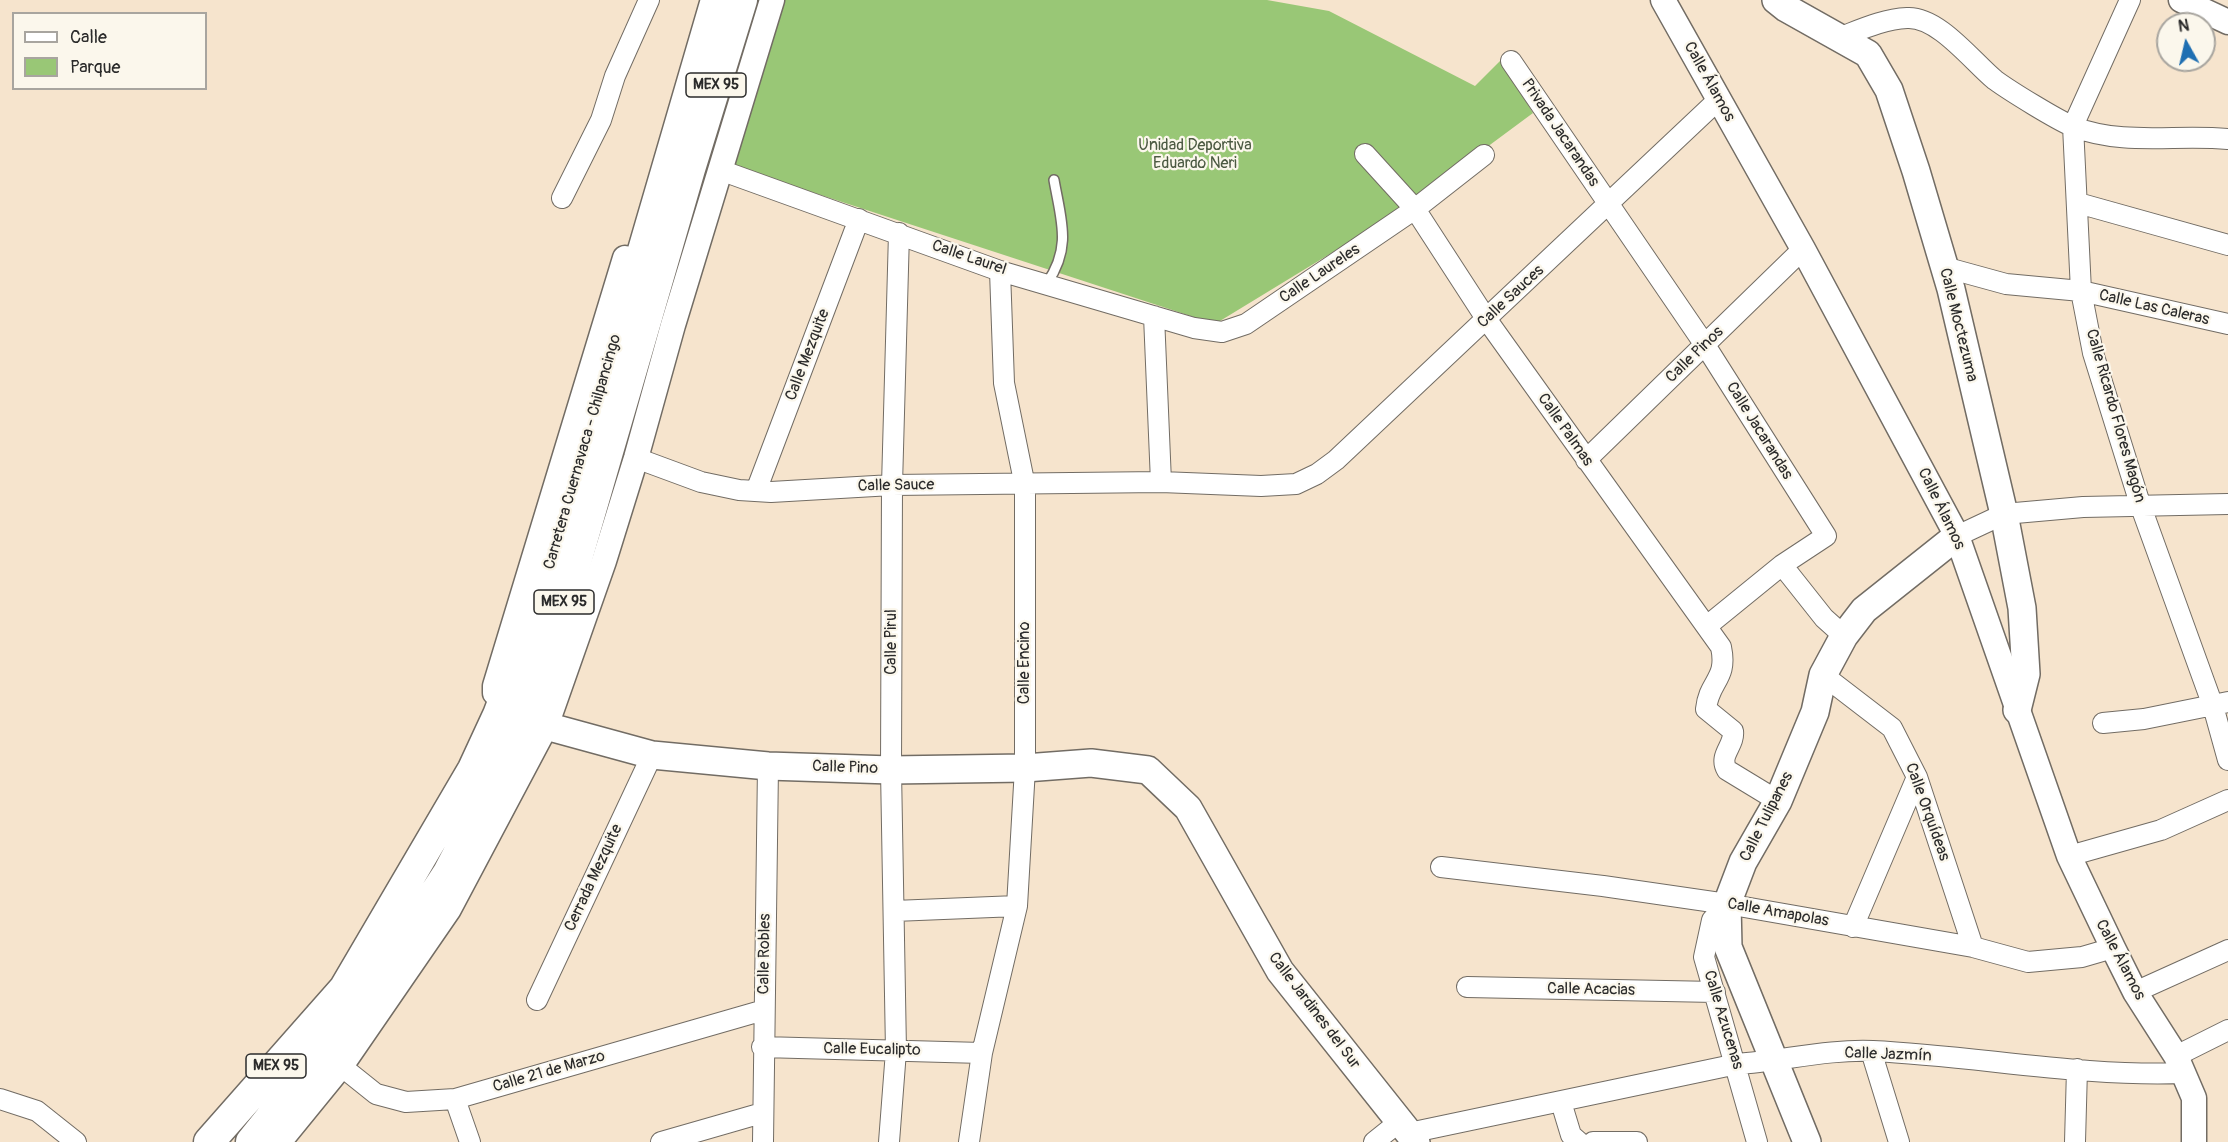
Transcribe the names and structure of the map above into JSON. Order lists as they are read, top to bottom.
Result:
{
  "streets": {
    "main road": [
      "MEX 95",
      "Calle Moctezuma",
      "Carretera Cuernavaca - Chilpancingo",
      "Calle Pino",
      "Calle Tulipanes",
      "Calle Jardines del Sur"
    ],
    "street": [
      "Calle Álamos",
      "Privada Jacarandas",
      "Calle Laurel",
      "Calle Laureles",
      "Calle Sauces",
      "Calle Las Caleras",
      "Calle Mezquite",
      "Calle Pinos",
      "Calle Ricardo Flores Magón",
      "Calle Palmas",
      "Calle Jacarandas",
      "Calle Sauce",
      "Calle Pirul",
      "Calle Encino",
      "Calle Orquídeas",
      "Cerrada Mezquite",
      "Calle Amapolas",
      "Calle Robles",
      "Calle Acacias",
      "Calle Azucenas",
      "Calle Eucalipto",
      "Calle Jazmín",
      "Calle 21 de Marzo"
    ]
  },
  "crossings": [
    ["Calle Álamos", "Calle Sauces"],
    ["Calle Álamos", "Calle Moctezuma"],
    ["Calle Álamos", "Calle Pinos"],
    ["Calle Álamos", "Calle Tulipanes"],
    ["Calle Álamos", "Calle Amapolas"],
    ["Calle Álamos", "Calle Jazmín"],
    ["Privada Jacarandas", "Calle Sauces"],
    ["Privada Jacarandas", "Calle Jacarandas"],
    ["Calle Laurel", "Calle Laureles"],
    ["Calle Laurel", "Calle Mezquite"],
    ["Calle Laurel", "Calle Pirul"],
    ["Calle Laurel", "Calle Encino"],
    ["Calle Laureles", "Calle Palmas"],
    ["Calle Sauces", "Calle Palmas"],
    ["Calle Sauces", "Calle Jacarandas"],
    ["Calle Sauces", "Calle Sauce"],
    ["Calle Las Caleras", "Calle Moctezuma"],
    ["Calle Las Caleras", "Calle Ricardo Flores Magón"],
    ["Calle Mezquite", "Calle Sauce"],
    ["Calle Pinos", "Calle Palmas"],
    ["Calle Pinos", "Calle Jacarandas"],
    ["Calle Palmas", "Calle Tulipanes"],
    ["Calle Sauce", "Calle Pirul"],
    ["Calle Sauce", "Calle Encino"],
    ["Calle Pirul", "Calle Pino"],
    ["Calle Pirul", "Calle Eucalipto"],
    ["Calle Encino", "Calle Pino"],
    ["Calle Encino", "Calle Eucalipto"],
    ["Calle Pino", "Cerrada Mezquite"],
    ["Calle Pino", "Calle Robles"],
    ["Calle Pino", "Calle Jardines del Sur"],
    ["Calle Orquídeas", "Calle Tulipanes"],
    ["Calle Orquídeas", "Calle Amapolas"],
    ["Calle Tulipanes", "Calle Amapolas"],
    ["Calle Tulipanes", "Calle Azucenas"],
    ["Calle Tulipanes", "Calle Jazmín"],
    ["Calle Amapolas", "Calle Azucenas"],
    ["Calle Robles", "Calle Eucalipto"],
    ["Calle Robles", "Calle 21 de Marzo"],
    ["Calle Acacias", "Calle Azucenas"],
    ["Calle Jardines del Sur", "Calle Jazmín"],
    ["Calle Azucenas", "Calle Jazmín"]
  ],
  "parks": ["Unidad Deportiva Eduardo Neri"],
  "legend": ["Calle", "Parque"],
  "north": "top"
}
